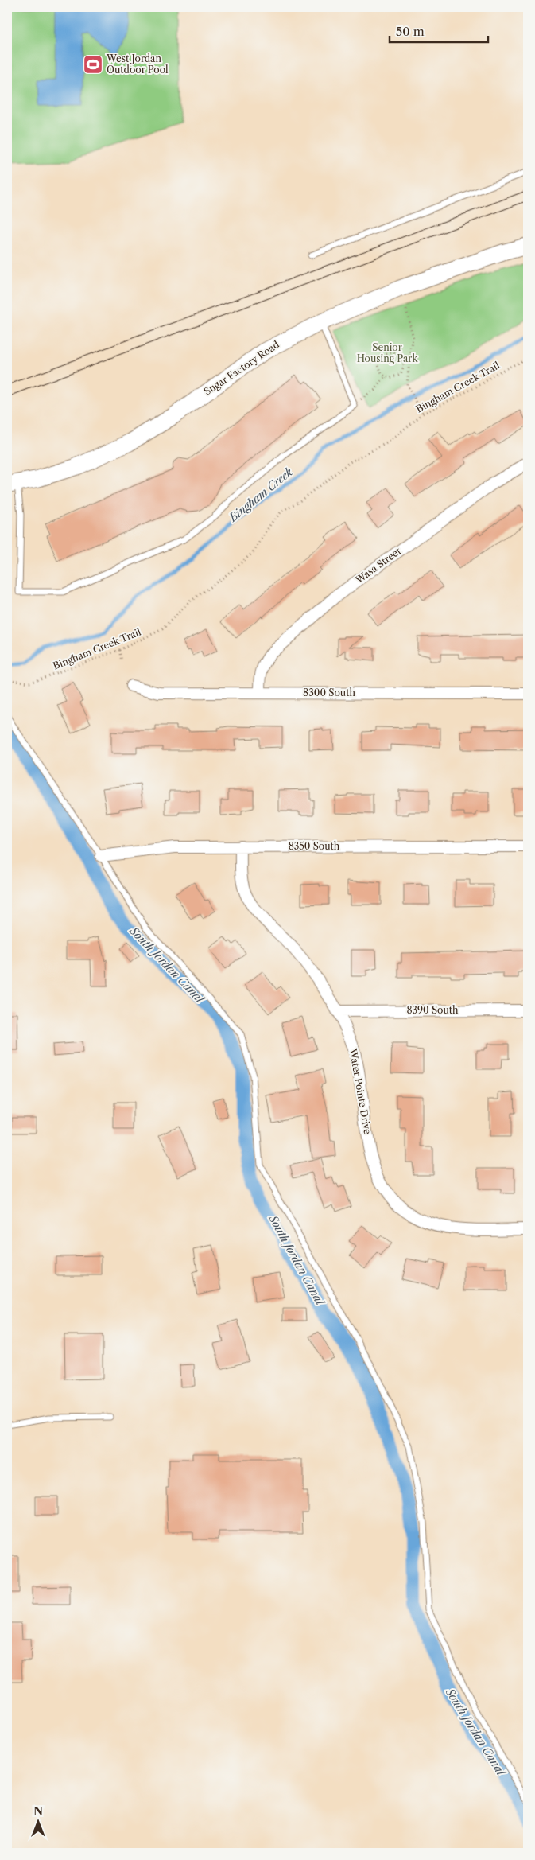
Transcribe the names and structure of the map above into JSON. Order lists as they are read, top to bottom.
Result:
{
  "streets": {
    "street": [
      "Sugar Factory Road",
      "Wasa Street",
      "8300 South",
      "8350 South",
      "8390 South",
      "Water Pointe Drive"
    ],
    "path": ["Bingham Creek Trail"]
  },
  "crossings": [
    ["Wasa Street", "8300 South"],
    ["8350 South", "Water Pointe Drive"],
    ["8390 South", "Water Pointe Drive"]
  ],
  "water": ["Bingham Creek", "South Jordan Canal"],
  "parks": ["Senior Housing Park"],
  "places": {
    "sports": ["West Jordan Outdoor Pool"]
  },
  "scale_bar": "50 m",
  "north": "top"
}
